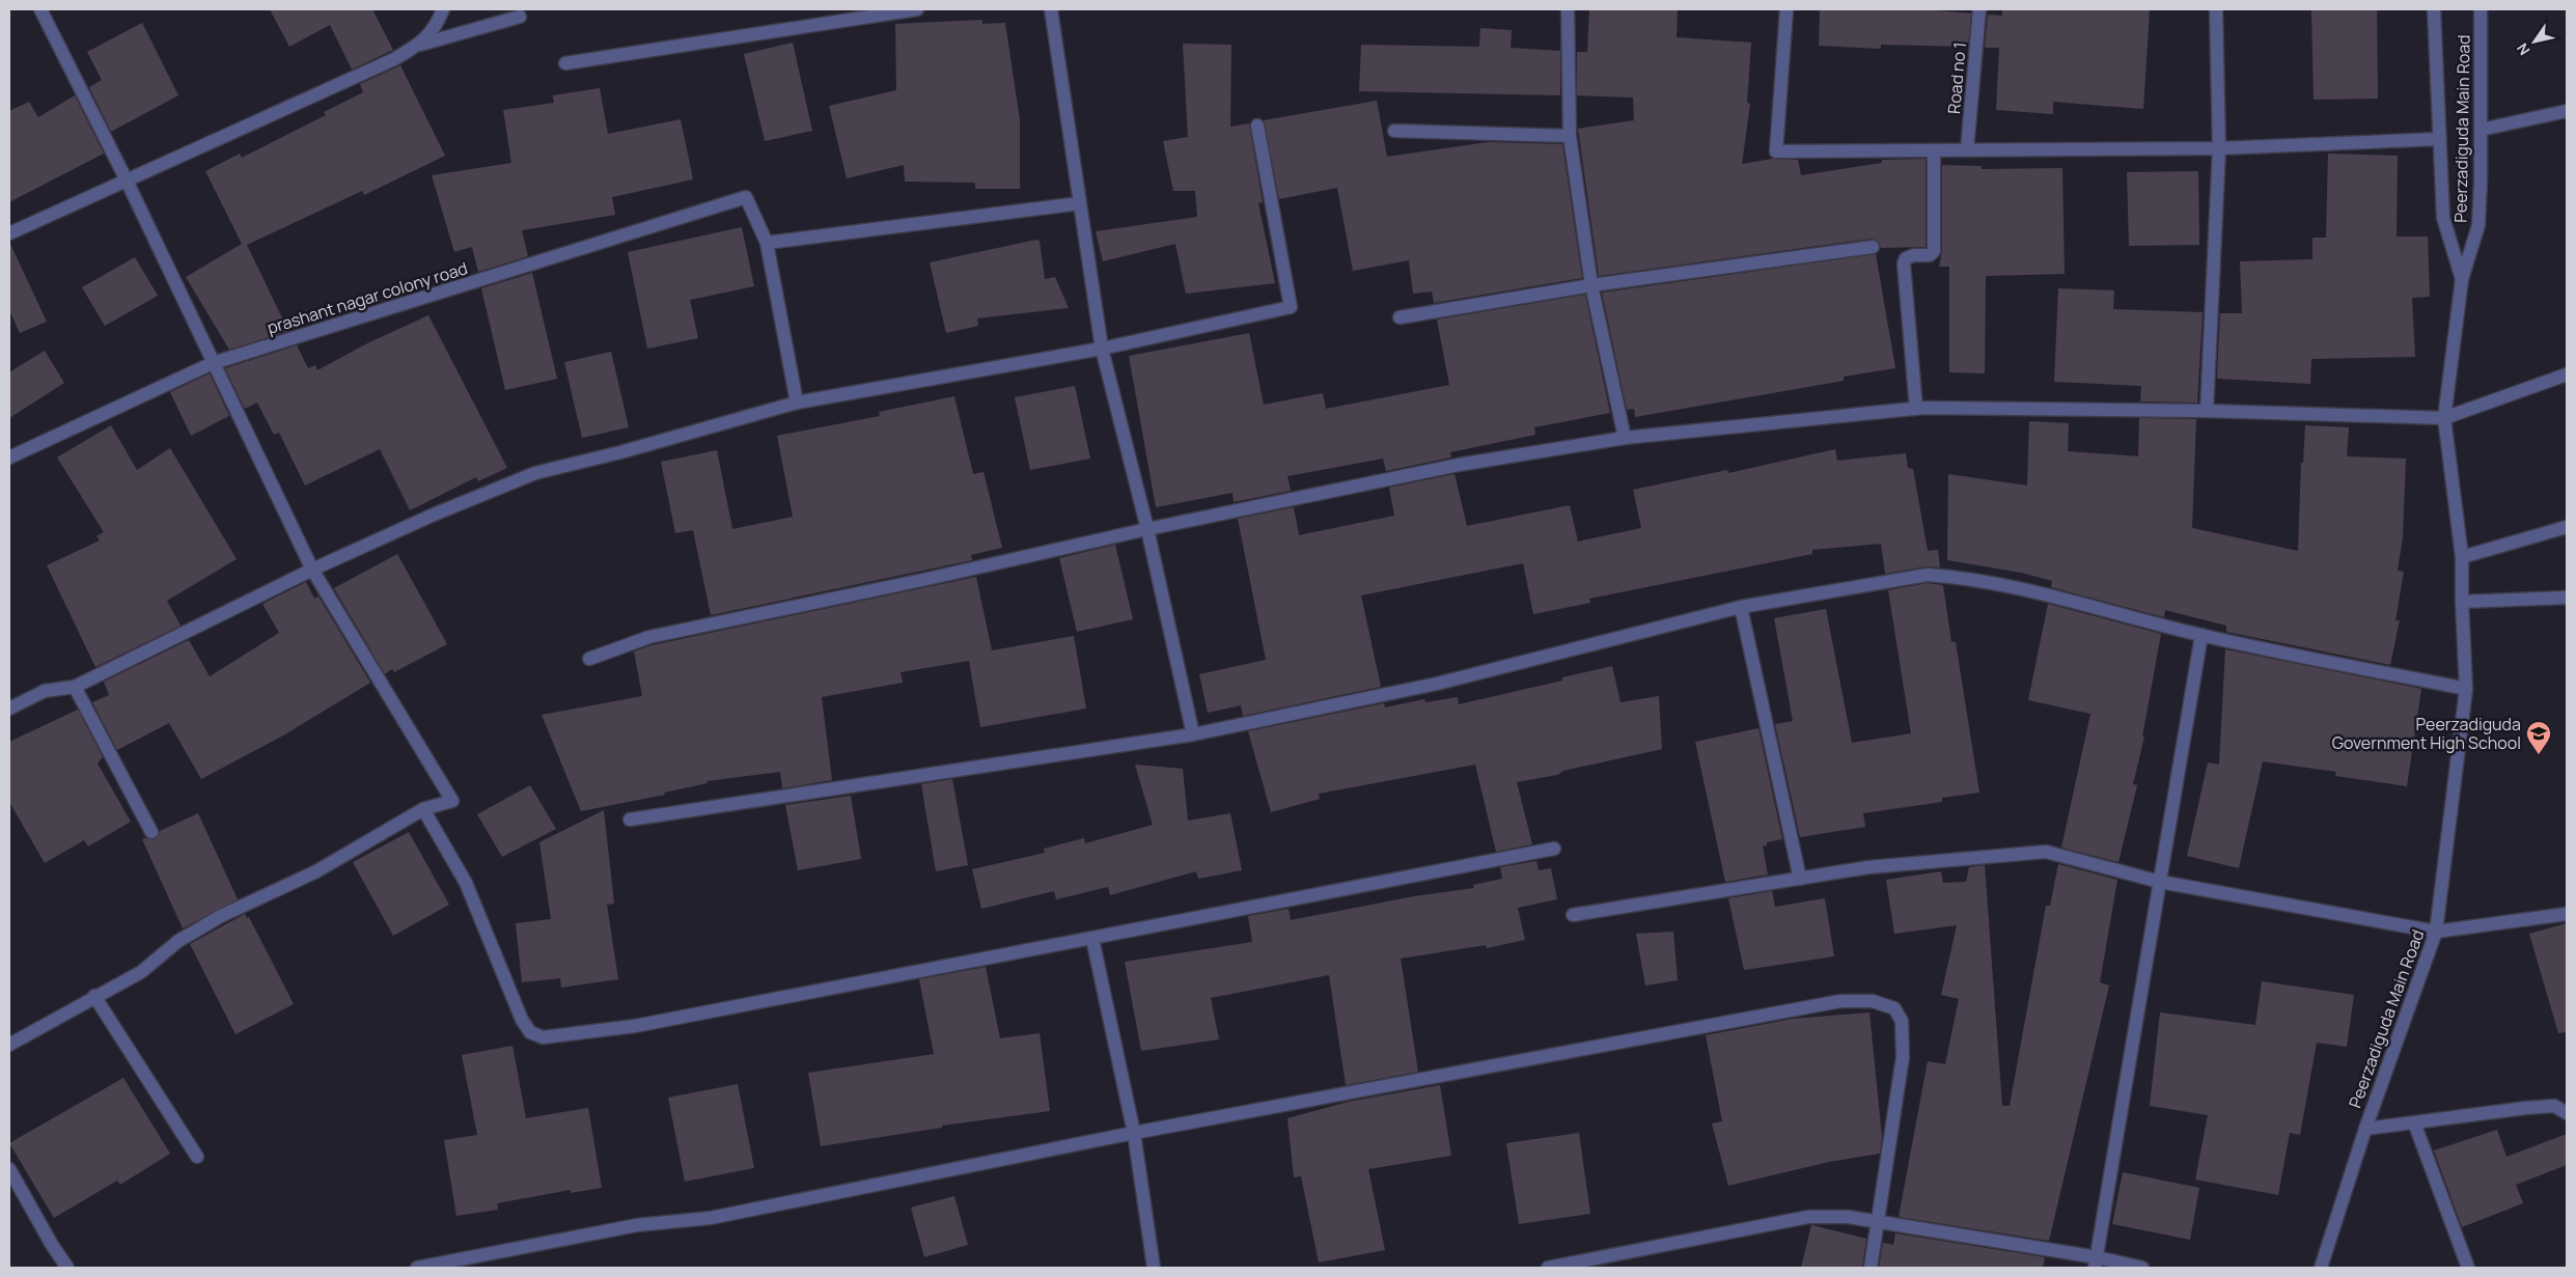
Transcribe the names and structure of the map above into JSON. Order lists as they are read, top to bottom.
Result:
{
  "streets": {
    "street": ["Road no 1", "Peerzadiguda Main Road", "prashant nagar colony road"]
  },
  "places": {
    "school or university": ["Peerzadiguda Government High School"]
  },
  "north": "bottom left"
}
